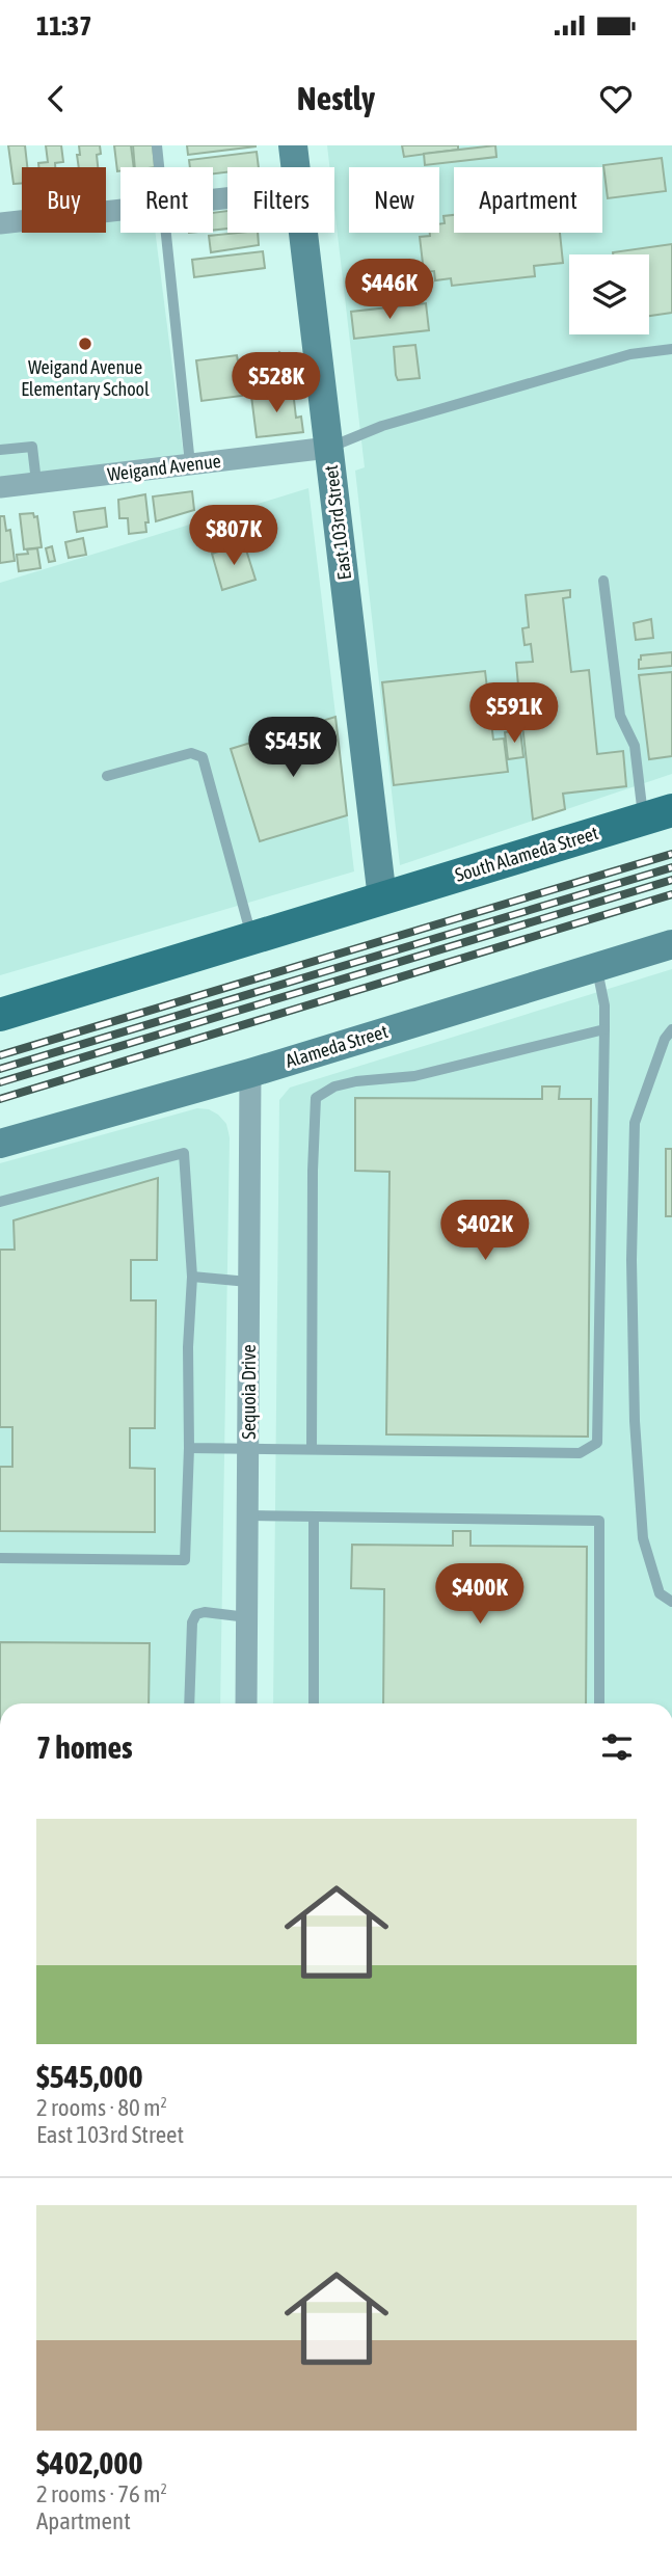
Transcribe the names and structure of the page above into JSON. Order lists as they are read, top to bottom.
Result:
{
  "streets": {
    "main road": ["South Alameda Street"],
    "street": [
      "Weigand Avenue",
      "East 103rd Street",
      "Alameda Street",
      "Sequoia Drive"
    ]
  },
  "crossings": [
    ["Weigand Avenue", "East 103rd Street"],
    ["East 103rd Street", "South Alameda Street"],
    ["Alameda Street", "Sequoia Drive"]
  ],
  "places": ["Weigand Avenue Elementary School"],
  "page": {
    "status": "11:37",
    "header": "Nestly",
    "chip": [
      "Buy",
      "Rent",
      "Filters",
      "New",
      "Apartment"
    ],
    "price": [
      "$446K",
      "$528K",
      "$807K",
      "$591K",
      "$545K",
      "$402K",
      "$400K"
    ],
    "heading": "7 homes",
    "list": [
      {
        "name": "$545,000",
        "note": "2 rooms · 80 m² · East 103rd Street"
      },
      {
        "name": "$402,000",
        "note": "2 rooms · 76 m² · Apartment"
      }
    ]
  }
}
